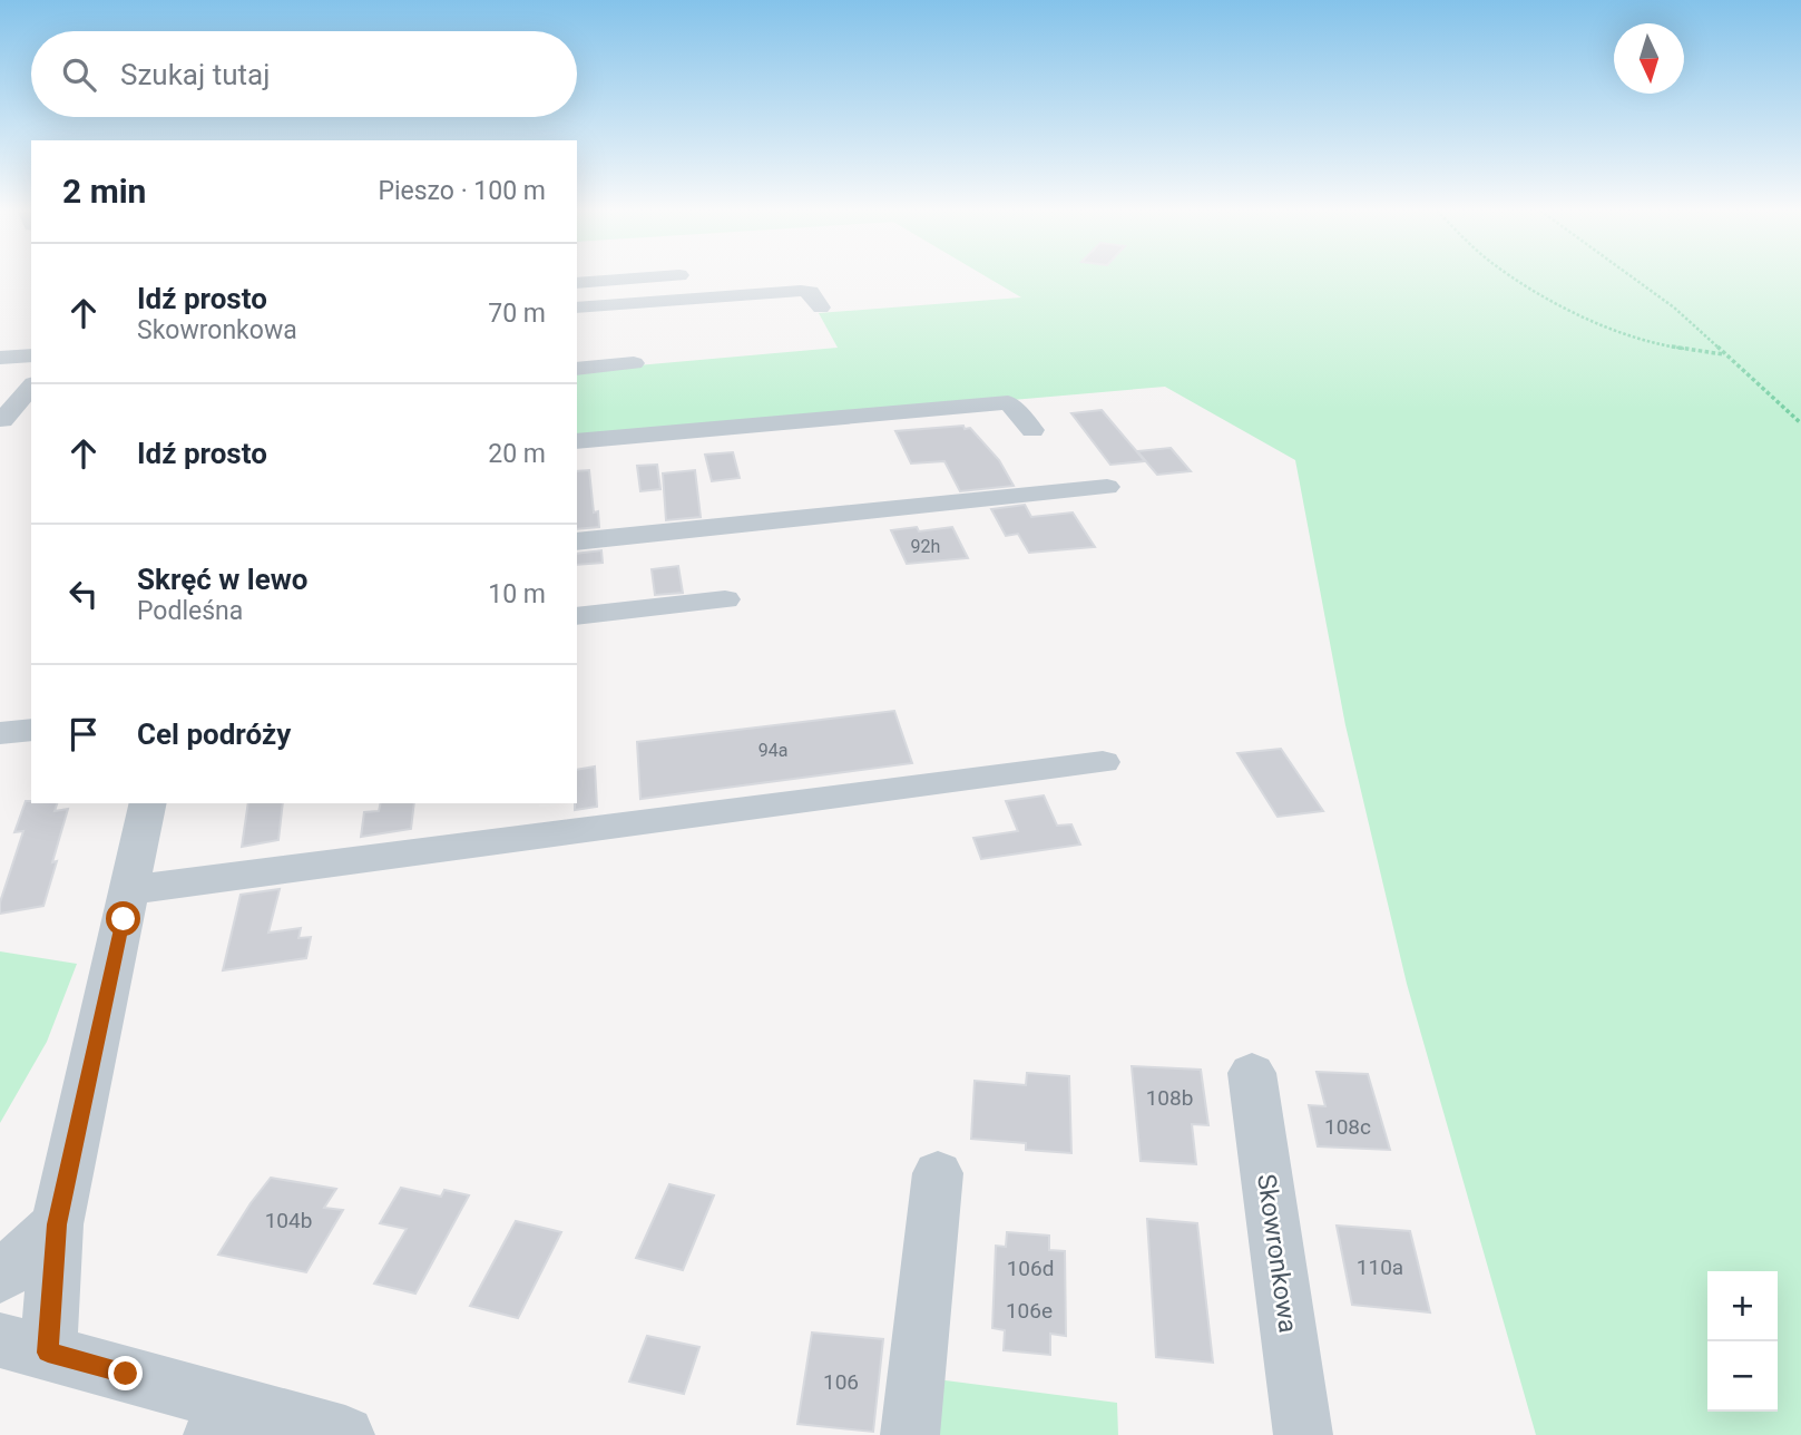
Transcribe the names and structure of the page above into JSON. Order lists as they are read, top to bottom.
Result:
{
  "streets": {
    "street": ["Skowronkowa"]
  },
  "house_numbers": [
    "92h",
    "94a",
    "108b",
    "108c",
    "104b",
    "110a",
    "106d",
    "106e",
    "106"
  ],
  "north": "bottom",
  "page": {
    "search": "Szukaj tutaj",
    "heading": ["2 min", "Pieszo · 100 m"],
    "list": [
      ["Idź prosto", "Skowronkowa", "70 m"],
      ["Idź prosto", "20 m"],
      ["Skręć w lewo", "Podleśna", "10 m"],
      "Cel podróży"
    ],
    "map_buttons": ["+", "−"]
  }
}
